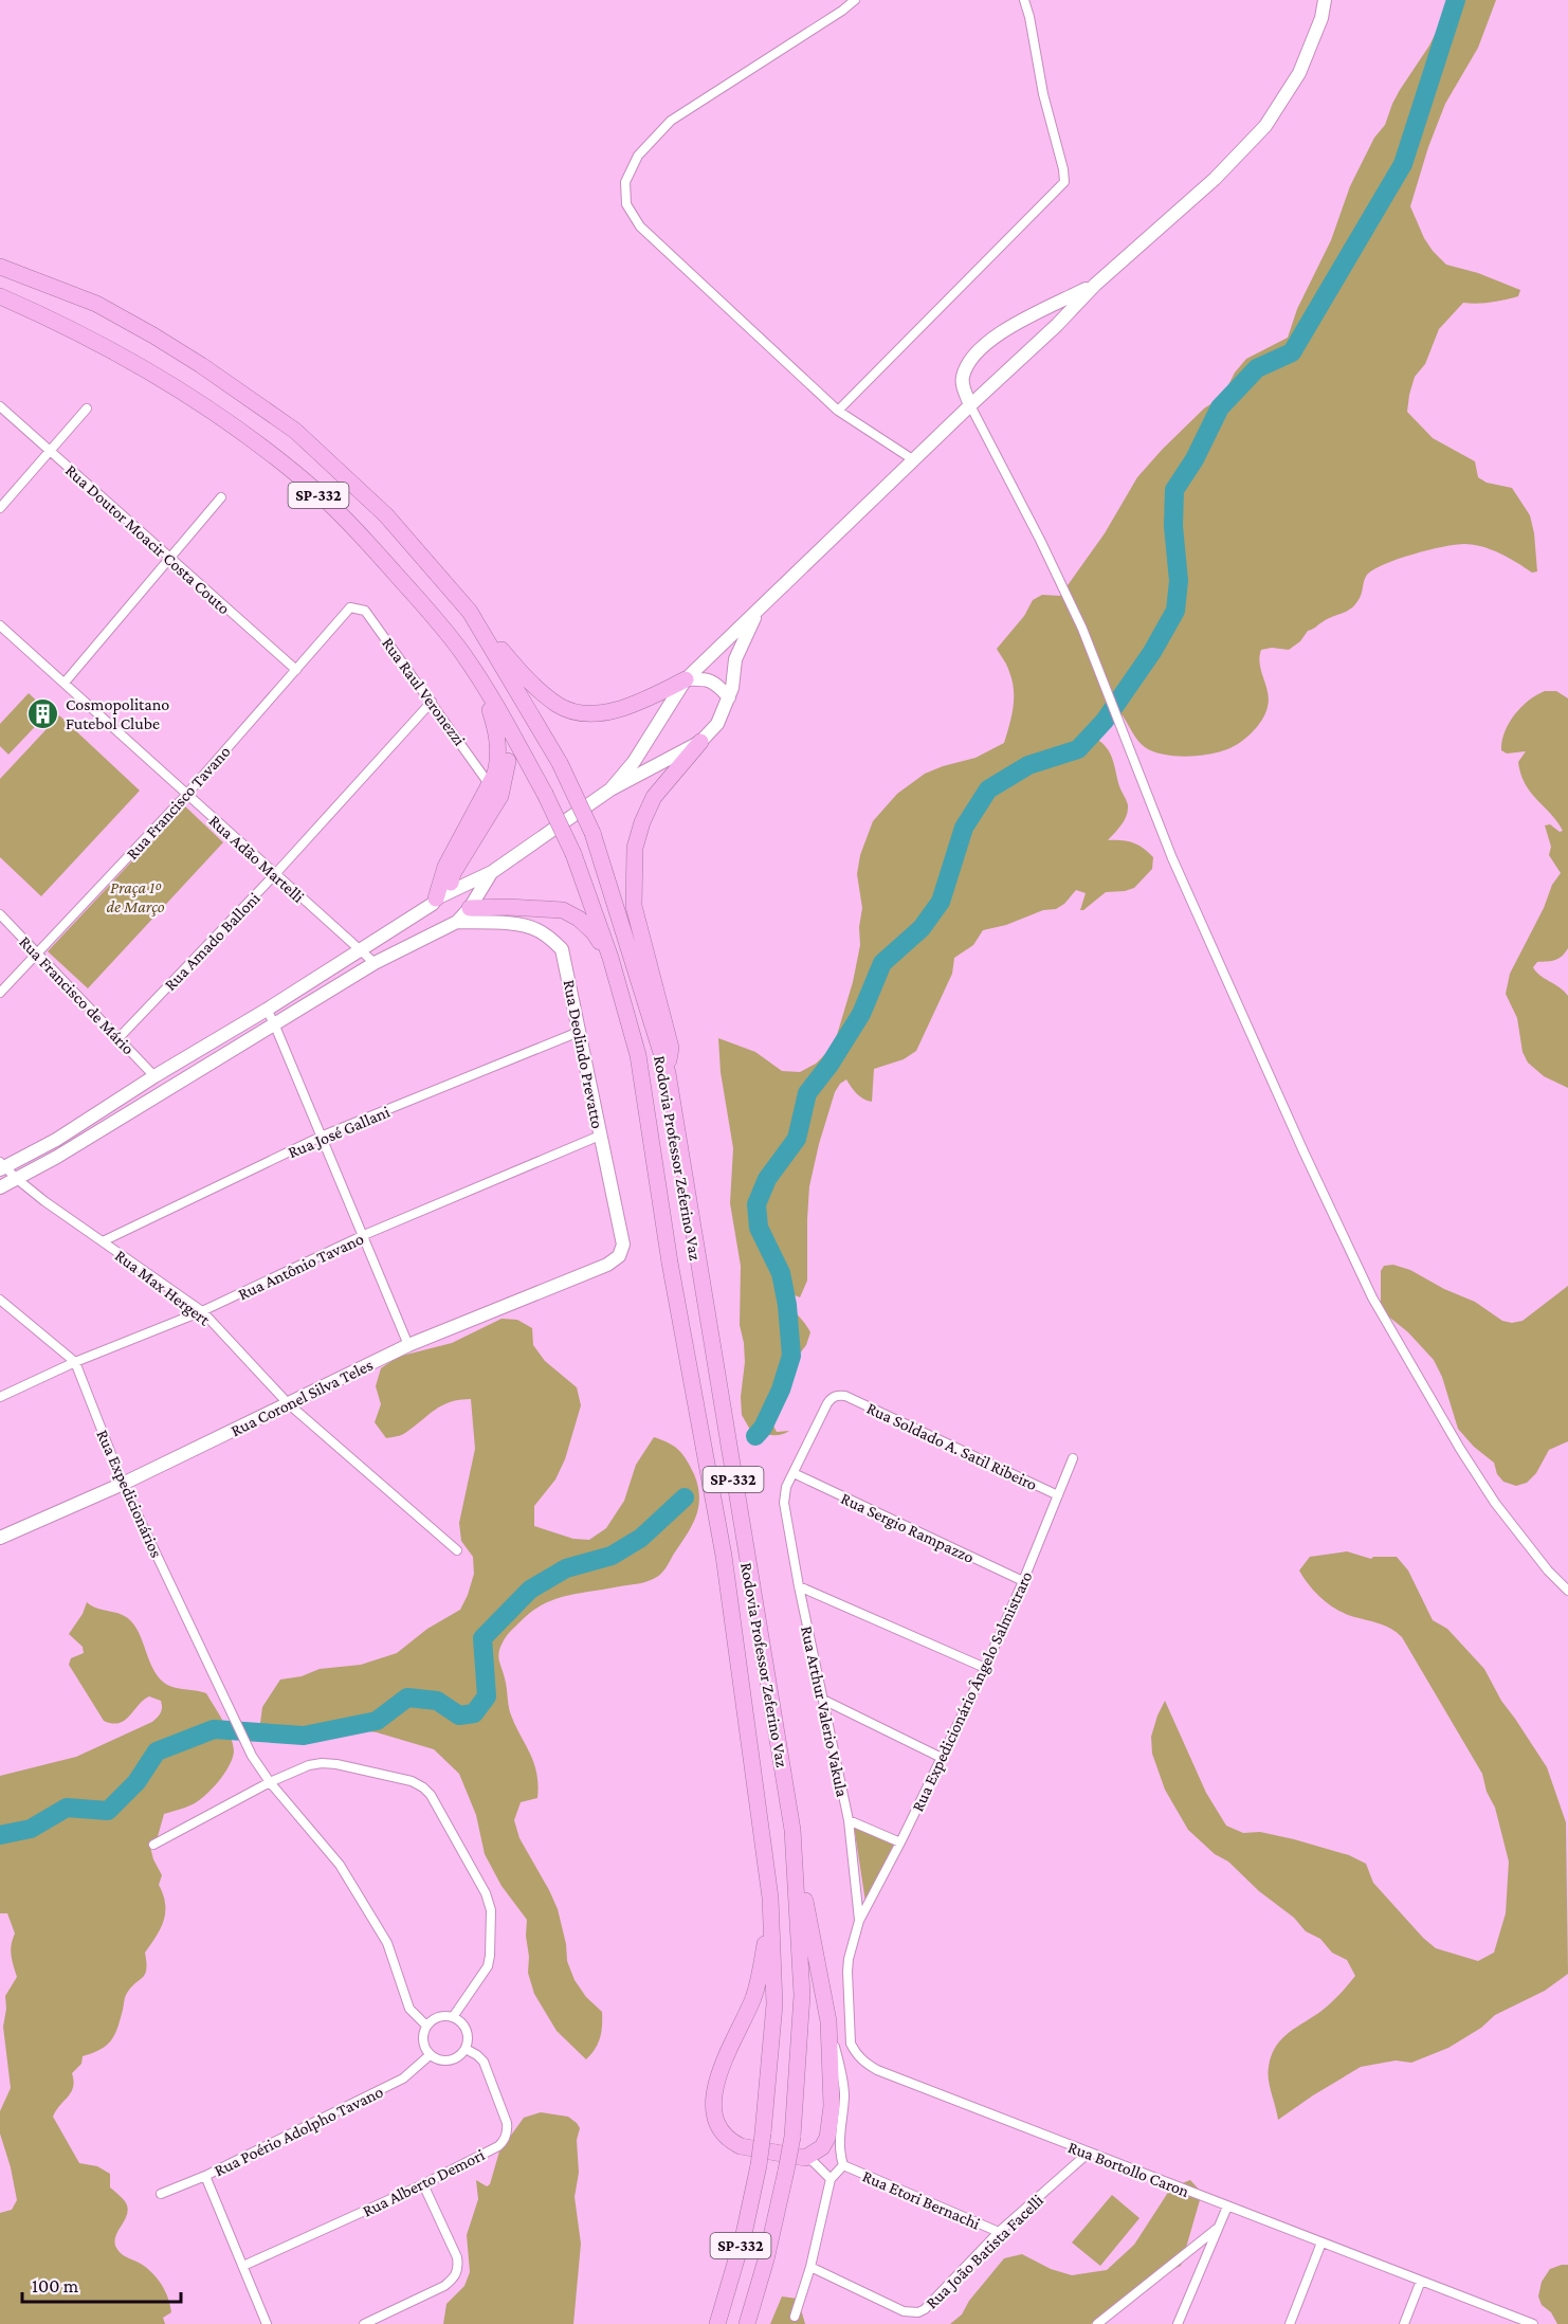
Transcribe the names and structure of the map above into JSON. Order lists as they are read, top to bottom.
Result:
{
  "streets": {
    "highway": ["SP-332", "Rodovia Professor Zeferino Vaz"],
    "street": [
      "Rua Doutor Moacir Costa Couto",
      "Rua Raul Veronezzi",
      "Rua Francisco Tavano",
      "Rua Adão Martelli",
      "Rua Amado Balloni",
      "Rua Francisco de Mário",
      "Rua Deolindo Prevatto",
      "Rua José Gallani",
      "Rua Antônio Tavano",
      "Rua Max Hergert",
      "Rua Coronel Silva Teles",
      "Rua Soldado A. Satil Ribeiro",
      "Rua Expedicionários",
      "Rua Sergio Rampazzo",
      "Rua Expedicionário Ângelo Salmistraro",
      "Rua Arthur Valerio Vakula",
      "Rua Poério Adolpho Tavano",
      "Rua Bortollo Caron",
      "Rua Alberto Demori",
      "Rua Etori Bernachi",
      "Rua João Batista Facelli"
    ]
  },
  "crossings": [
    ["Rua Doutor Moacir Costa Couto", "Rua Francisco Tavano"],
    ["Rua Raul Veronezzi", "Rua Francisco Tavano"],
    ["Rua Raul Veronezzi", "Rua Amado Balloni"],
    ["Rua Francisco Tavano", "Rua Adão Martelli"],
    ["Rua Francisco Tavano", "Rua Francisco de Mário"],
    ["Rua Adão Martelli", "Rua Amado Balloni"],
    ["Rua Amado Balloni", "Rua Francisco de Mário"],
    ["Rua Deolindo Prevatto", "Rua José Gallani"],
    ["Rua Deolindo Prevatto", "Rua Antônio Tavano"],
    ["Rua Deolindo Prevatto", "Rua Coronel Silva Teles"],
    ["Rua José Gallani", "Rua Max Hergert"],
    ["Rua Antônio Tavano", "Rua Max Hergert"],
    ["Rua Antônio Tavano", "Rua Expedicionários"],
    ["Rua Max Hergert", "Rua Coronel Silva Teles"],
    ["Rua Coronel Silva Teles", "Rua Expedicionários"],
    ["Rua Soldado A. Satil Ribeiro", "Rua Sergio Rampazzo"],
    ["Rua Soldado A. Satil Ribeiro", "Rua Expedicionário Ângelo Salmistraro"],
    ["Rua Soldado A. Satil Ribeiro", "Rua Arthur Valerio Vakula"],
    ["Rua Expedicionários", "Rua Poério Adolpho Tavano"],
    ["Rua Expedicionários", "Rua Alberto Demori"],
    ["Rua Sergio Rampazzo", "Rua Expedicionário Ângelo Salmistraro"],
    ["Rua Sergio Rampazzo", "Rua Arthur Valerio Vakula"],
    ["Rua Expedicionário Ângelo Salmistraro", "Rua Arthur Valerio Vakula"],
    ["Rua Expedicionário Ângelo Salmistraro", "Rua Bortollo Caron"],
    ["Rua Arthur Valerio Vakula", "Rua Bortollo Caron"],
    ["Rua Poério Adolpho Tavano", "Rua Alberto Demori"],
    ["Rua Bortollo Caron", "Rua João Batista Facelli"],
    ["Rua Etori Bernachi", "Rua João Batista Facelli"]
  ],
  "parks": ["Praça 1º de Março"],
  "places": {
    "building": ["Cosmopolitano Futebol Clube"]
  },
  "scale_bar": "100 m"
}
